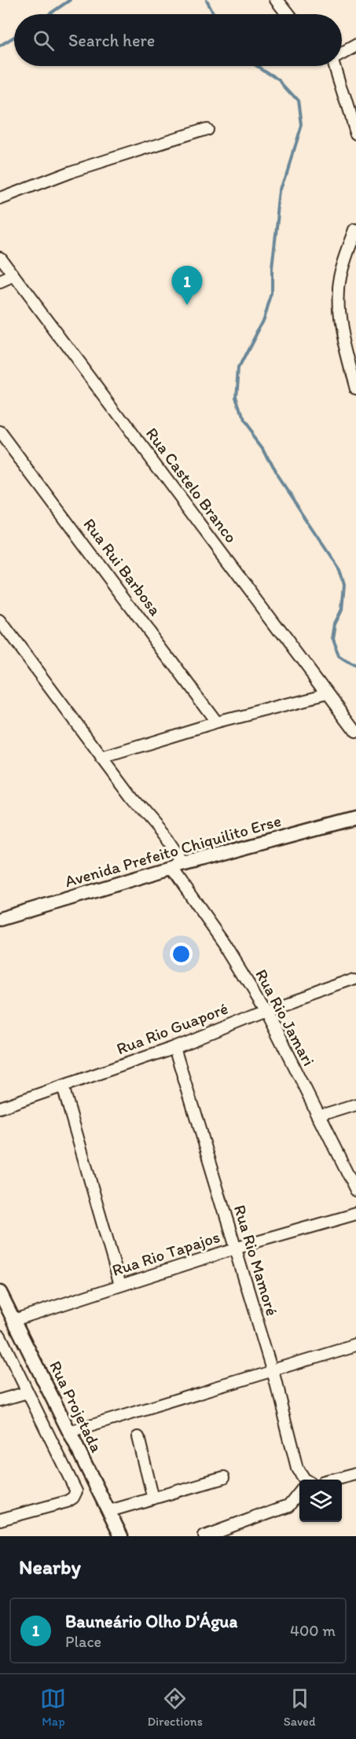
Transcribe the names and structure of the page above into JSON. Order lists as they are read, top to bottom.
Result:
{
  "streets": {
    "street": [
      "Rua Castelo Branco",
      "Rua Rui Barbosa",
      "Avenida Prefeito Chiquilito Erse",
      "Rua Rio Jamari",
      "Rua Rio Guaporé",
      "Rua Rio Tapajos",
      "Rua Rio Mamoré",
      "Rua Projetada"
    ]
  },
  "crossings": [
    ["Avenida Prefeito Chiquilito Erse", "Rua Rio Jamari"],
    ["Rua Rio Jamari", "Rua Rio Guaporé"],
    ["Rua Rio Guaporé", "Rua Rio Mamoré"],
    ["Rua Rio Tapajos", "Rua Rio Mamoré"],
    ["Rua Rio Tapajos", "Rua Projetada"]
  ],
  "page": {
    "search": "Search here",
    "pins": "1",
    "heading": "Nearby",
    "list": [
      {
        "mark": "1",
        "name": "Bauneário Olho D'Água",
        "note": "Place",
        "value": "400 m"
      }
    ],
    "nav": ["Map", "Directions", "Saved"]
  }
}
